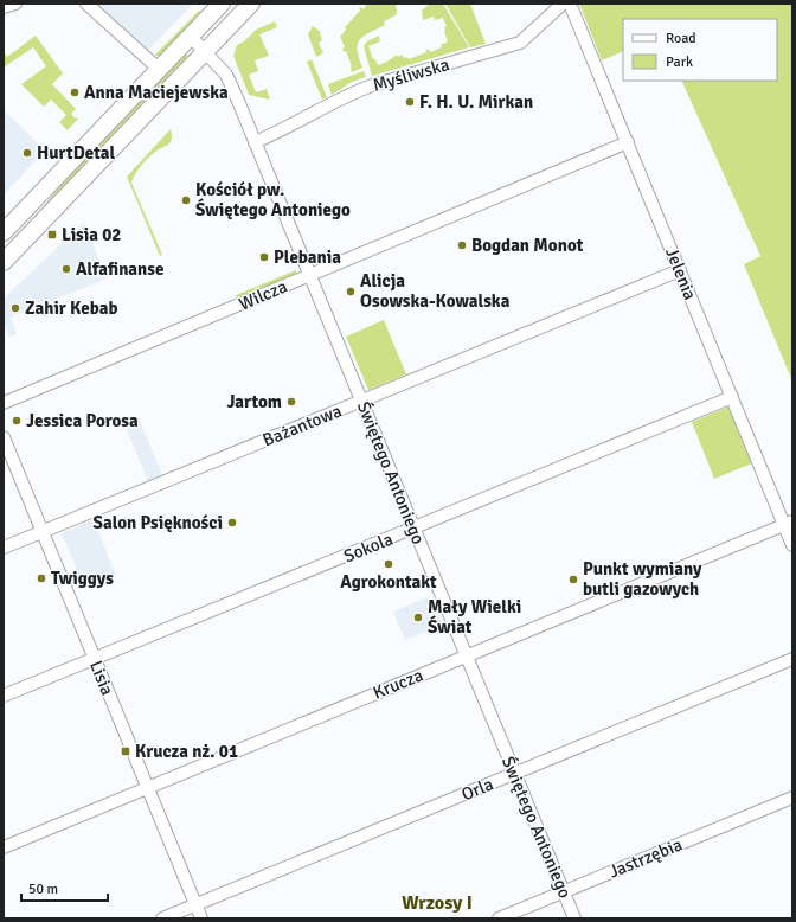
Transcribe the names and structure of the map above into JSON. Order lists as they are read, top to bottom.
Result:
{
  "streets": {
    "street": [
      "Myśliwska",
      "Jelenia",
      "Wilcza",
      "Bażantowa",
      "Świętego Antoniego",
      "Sokola",
      "Lisia",
      "Krucza",
      "Orla",
      "Jastrzębia"
    ]
  },
  "crossings": [
    ["Myśliwska", "Świętego Antoniego"],
    ["Jelenia", "Wilcza"],
    ["Jelenia", "Bażantowa"],
    ["Jelenia", "Sokola"],
    ["Jelenia", "Krucza"],
    ["Wilcza", "Świętego Antoniego"],
    ["Bażantowa", "Świętego Antoniego"],
    ["Bażantowa", "Lisia"],
    ["Świętego Antoniego", "Sokola"],
    ["Świętego Antoniego", "Krucza"],
    ["Świętego Antoniego", "Orla"],
    ["Świętego Antoniego", "Jastrzębia"],
    ["Sokola", "Lisia"],
    ["Lisia", "Krucza"],
    ["Lisia", "Orla"]
  ],
  "districts": ["Wrzosy I"],
  "places": {
    "other": [
      "Anna Maciejewska",
      "F. H. U. Mirkan",
      "HurtDetal",
      "Kościół pw. Świętego Antoniego",
      "Bogdan Monot",
      "Plebania",
      "Alfafinanse",
      "Alicja Osowska-Kowalska",
      "Zahir Kebab",
      "Jartom",
      "Jessica Porosa",
      "Salon Psiękności",
      "Agrokontakt",
      "Twiggys",
      "Punkt wymiany butli gazowych",
      "Mały Wielki Świat"
    ],
    "transit": ["Lisia 02", "Krucza nż. 01"]
  },
  "legend": ["Road", "Park"],
  "scale_bar": "50 m"
}
